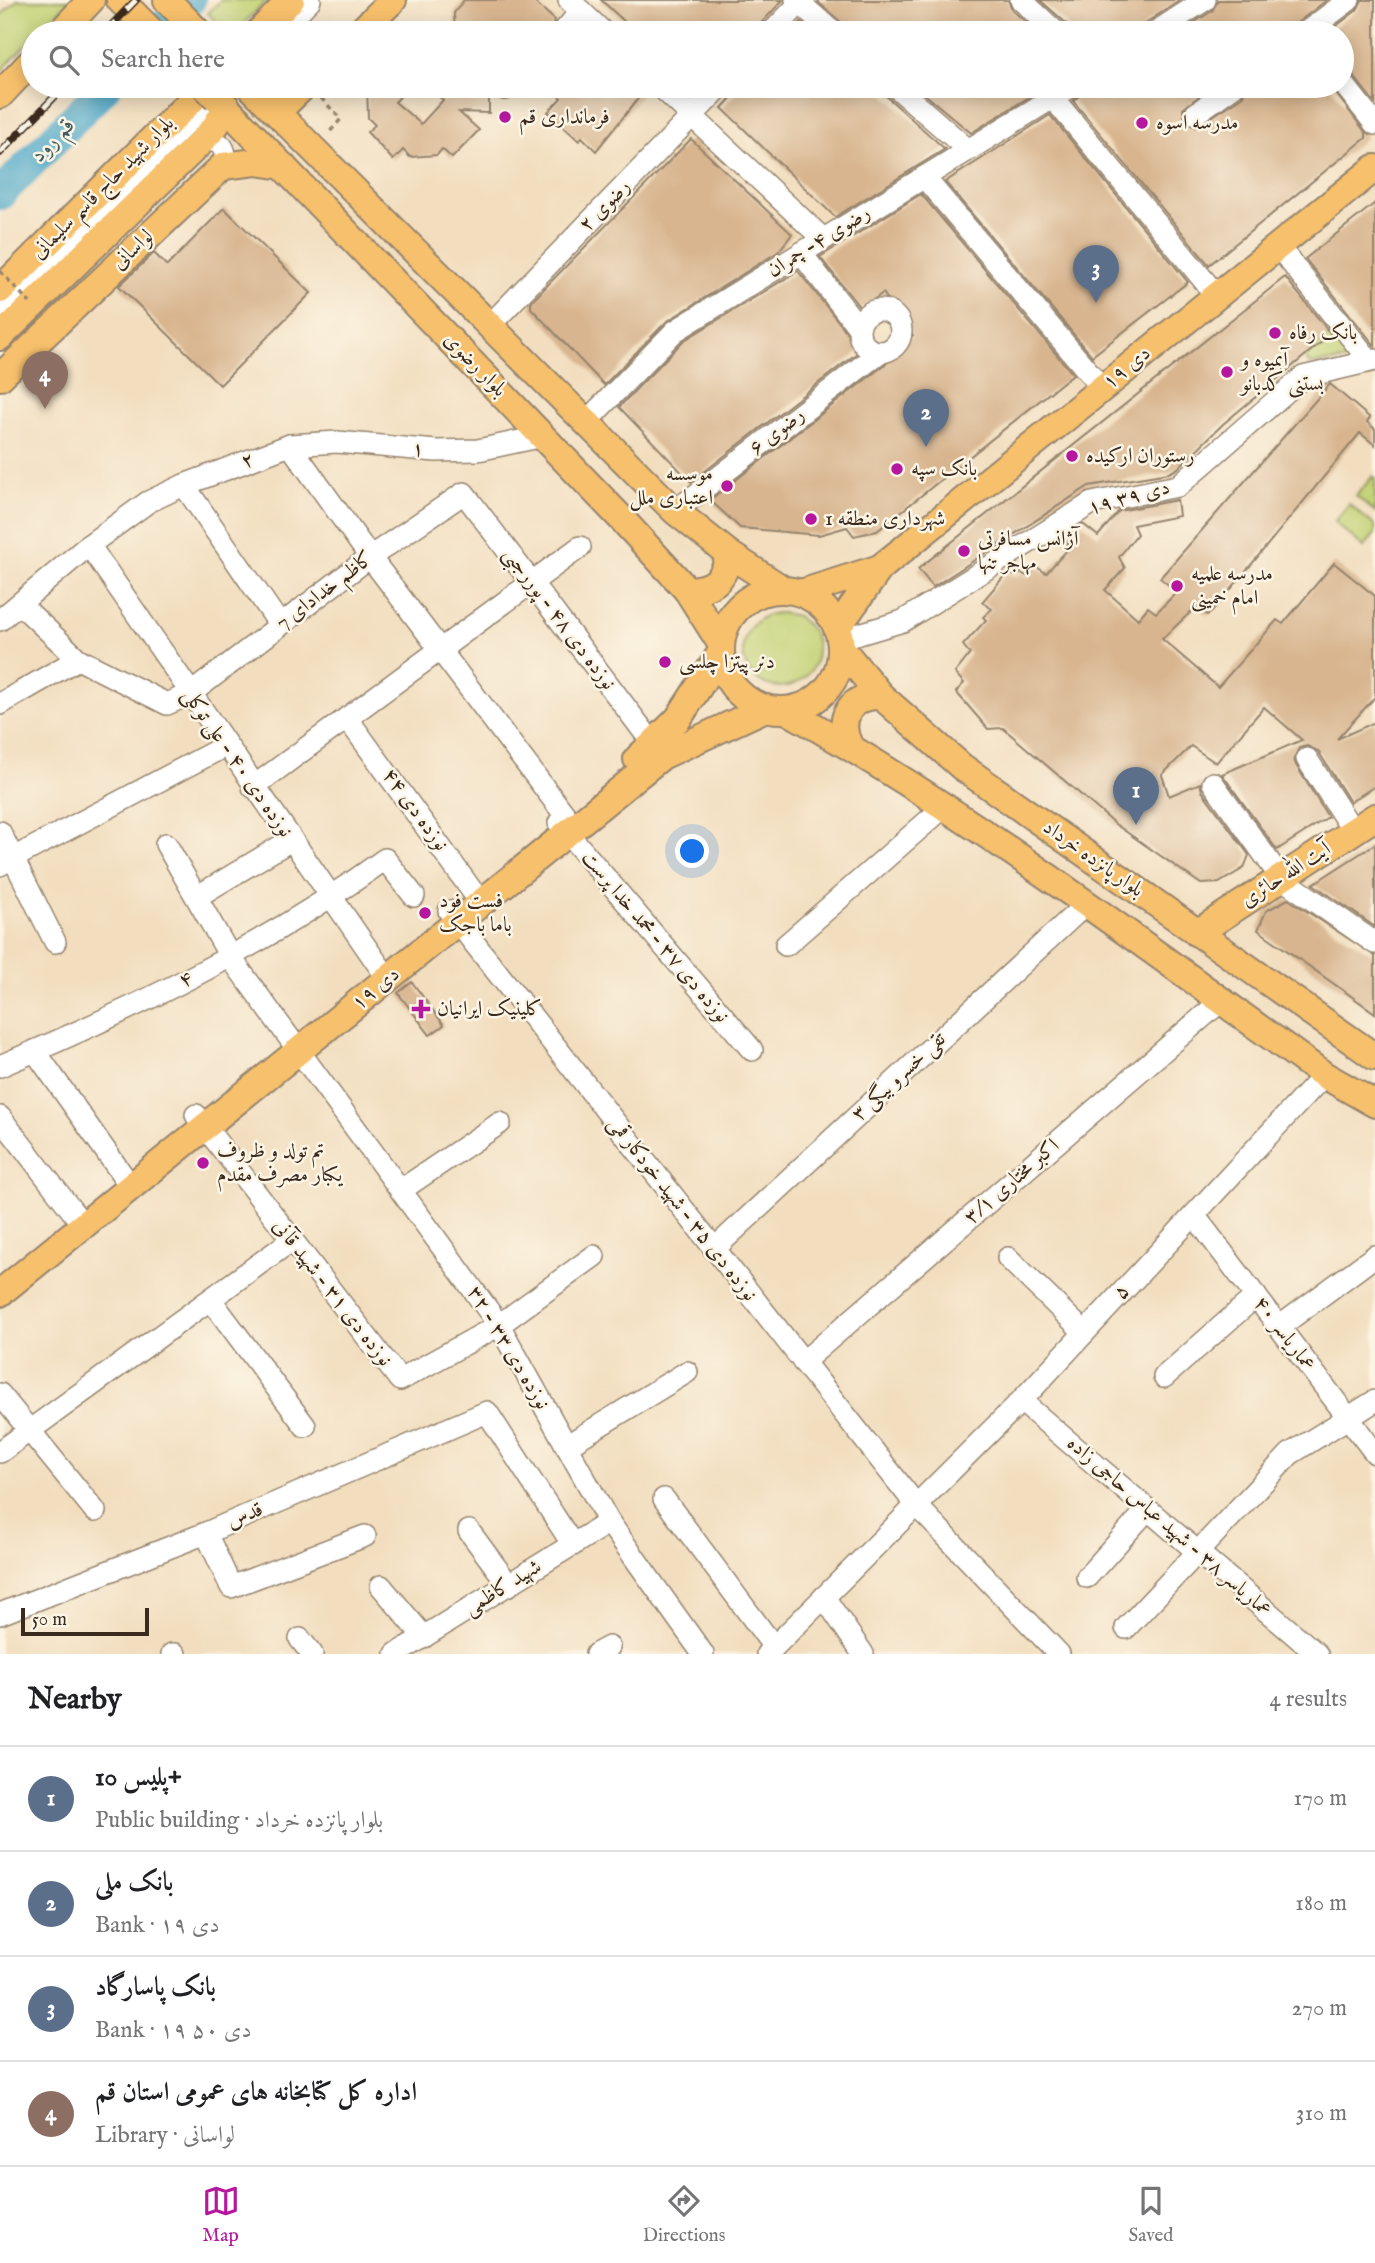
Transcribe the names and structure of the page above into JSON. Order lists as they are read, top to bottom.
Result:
{
  "streets": {
    "main road": [
      "بلوار شهید حاج قاسم سلیمانی",
      "لواسانی",
      "بلوار رضوی",
      "۱۹ دی",
      "بلوار پانزده خرداد",
      "آیت الله حائری"
    ],
    "street": [
      "رضوی ۲",
      "رضوی ۴- چمران",
      "رضوی ۶",
      "۱",
      "۲",
      "۱۹ دی ۳۹",
      "7 کاظم خدادای",
      "نوزده دی ۴۸ - پوررجبی",
      "نوزده دی ۴۰ - علی توکلی",
      "نوزده دی ۴۴",
      "نوزده دی ۳۷ - محمد خدا پرست",
      "۴",
      "۳ تقی خسرو بیگی",
      "۳/۱ اکبر مختاری",
      "نوزده دی ۳۵ - شهید خودکار قمی",
      "۵",
      "نوزده دی ۳۱ - شهید قآنی",
      "عماریاسر ۴۰",
      "۳۲ - نوزده دی ۳۳",
      "قدس",
      "عماریاسر ۳۸ - شهید عباس حاجی زاده",
      "شهید کاظمی"
    ]
  },
  "crossings": [
    ["رضوی ۲", "بلوار رضوی"],
    ["رضوی ۴- چمران", "بلوار رضوی"],
    ["بلوار رضوی", "۱۹ دی"],
    ["بلوار رضوی", "رضوی ۶"],
    ["بلوار رضوی", "۱"],
    ["بلوار رضوی", "۱۹ دی ۳۹"],
    ["بلوار رضوی", "بلوار پانزده خرداد"],
    ["۱۹ دی", "۱۹ دی ۳۹"],
    ["۱۹ دی", "نوزده دی ۴۸ - پوررجبی"],
    ["۱۹ دی", "نوزده دی ۴۰ - علی توکلی"],
    ["۱۹ دی", "نوزده دی ۴۴"],
    ["۱۹ دی", "بلوار پانزده خرداد"],
    ["۱۹ دی", "نوزده دی ۳۷ - محمد خدا پرست"],
    ["۱۹ دی", "نوزده دی ۳۵ - شهید خودکار قمی"],
    ["۱۹ دی", "نوزده دی ۳۱ - شهید قآنی"],
    ["۱۹ دی", "۳۲ - نوزده دی ۳۳"],
    ["۱", "۲"],
    ["۲", "نوزده دی ۴۰ - علی توکلی"],
    ["۱۹ دی ۳۹", "بلوار پانزده خرداد"],
    ["7 کاظم خدادای", "نوزده دی ۴۸ - پوررجبی"],
    ["7 کاظم خدادای", "نوزده دی ۴۰ - علی توکلی"],
    ["نوزده دی ۴۰ - علی توکلی", "۴"],
    ["بلوار پانزده خرداد", "آیت الله حائری"],
    ["بلوار پانزده خرداد", "۳ تقی خسرو بیگی"],
    ["بلوار پانزده خرداد", "۳/۱ اکبر مختاری"],
    ["بلوار پانزده خرداد", "۵"],
    ["۴", "۳۲ - نوزده دی ۳۳"],
    ["۳ تقی خسرو بیگی", "نوزده دی ۳۵ - شهید خودکار قمی"],
    ["۳/۱ اکبر مختاری", "نوزده دی ۳۵ - شهید خودکار قمی"],
    ["نوزده دی ۳۵ - شهید خودکار قمی", "۵"],
    ["۵", "عماریاسر ۴۰"],
    ["۵", "عماریاسر ۳۸ - شهید عباس حاجی زاده"],
    ["نوزده دی ۳۱ - شهید قآنی", "۳۲ - نوزده دی ۳۳"],
    ["۳۲ - نوزده دی ۳۳", "شهید کاظمی"],
    ["قدس", "شهید کاظمی"]
  ],
  "water": ["قم رود"],
  "places": {
    "other": [
      "فرمانداری قم",
      "مدرسه اسوه",
      "بانک رفاه",
      "آبمیوه و بستنی کدبانو",
      "رستوران ارکیده",
      "بانک سپه",
      "موسسه اعتباری ملل",
      "شهرداری منطقه 1",
      "آژانس مسافرتی مهاجر تنها",
      "مدرسه علمیه امام خمینی",
      "دنر پیتزا چلسی",
      "فست فود باما باجک",
      "تم تولد و ظروف یکبار مصرف مقدم"
    ],
    "health": ["کلینیک ایرانیان"]
  },
  "scale_bar": "50 m",
  "page": {
    "search": "Search here",
    "pins": [
      "3",
      "4",
      "2",
      "1"
    ],
    "scale": "50 m",
    "heading": ["Nearby", "4 results"],
    "list": [
      {
        "mark": "1",
        "name": "پلیس 10+",
        "note": "Public building · بلوار پانزده خرداد",
        "value": "170 m"
      },
      {
        "mark": "2",
        "name": "بانک ملی",
        "note": "Bank · ۱۹ دی",
        "value": "180 m"
      },
      {
        "mark": "3",
        "name": "بانک پاسارگاد",
        "note": "Bank · ۱۹ دی ۵۰",
        "value": "270 m"
      },
      {
        "mark": "4",
        "name": "اداره کل کتابخانه های عمومی استان قم",
        "note": "Library · لواسانی",
        "value": "310 m"
      }
    ],
    "nav": ["Map", "Directions", "Saved"]
  }
}
